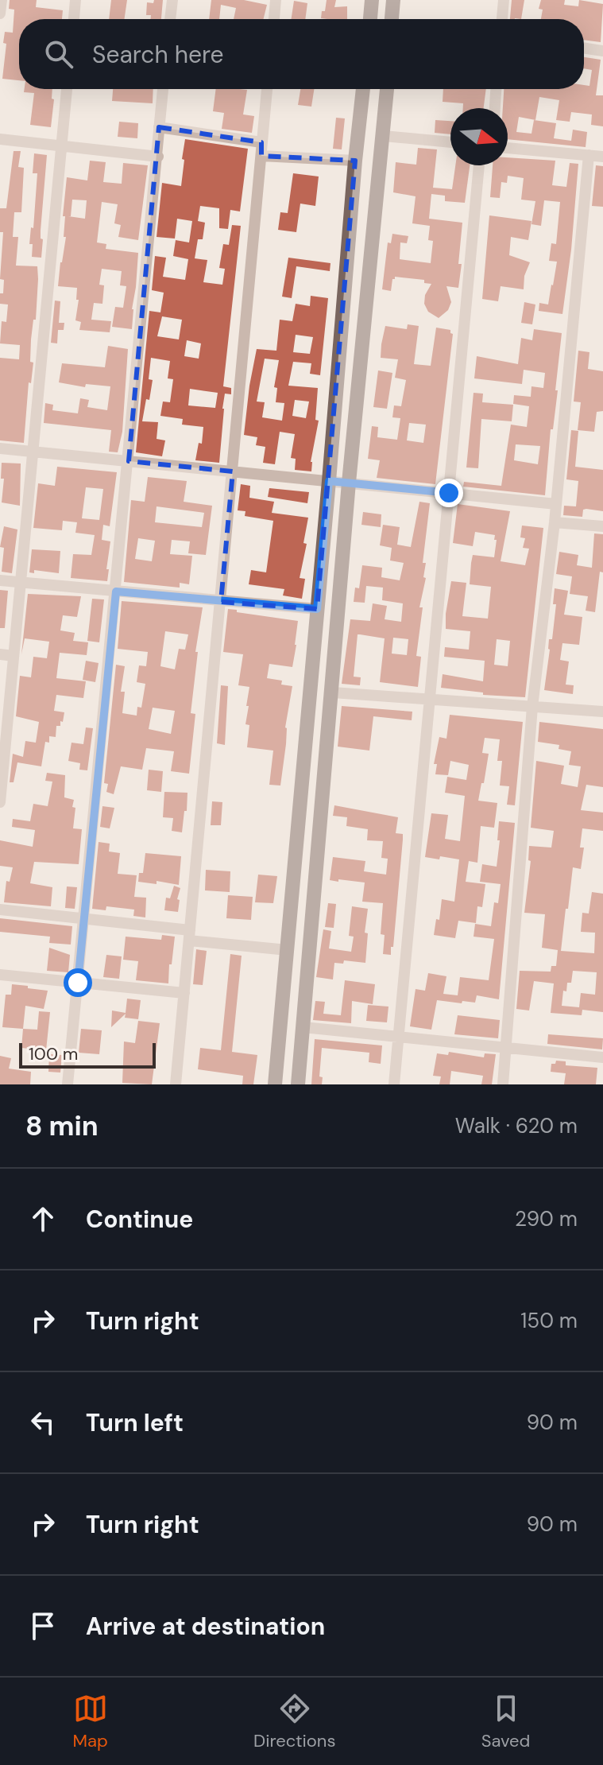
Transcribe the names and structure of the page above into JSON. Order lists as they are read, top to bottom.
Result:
{
  "scale_bar": "100 m",
  "north": "right",
  "page": {
    "search": "Search here",
    "scale": "100 m",
    "heading": ["8 min", "Walk · 620 m"],
    "list": [
      ["Continue", "290 m"],
      ["Turn right", "150 m"],
      ["Turn left", "90 m"],
      ["Turn right", "90 m"],
      "Arrive at destination"
    ],
    "nav": ["Map", "Directions", "Saved"]
  }
}
